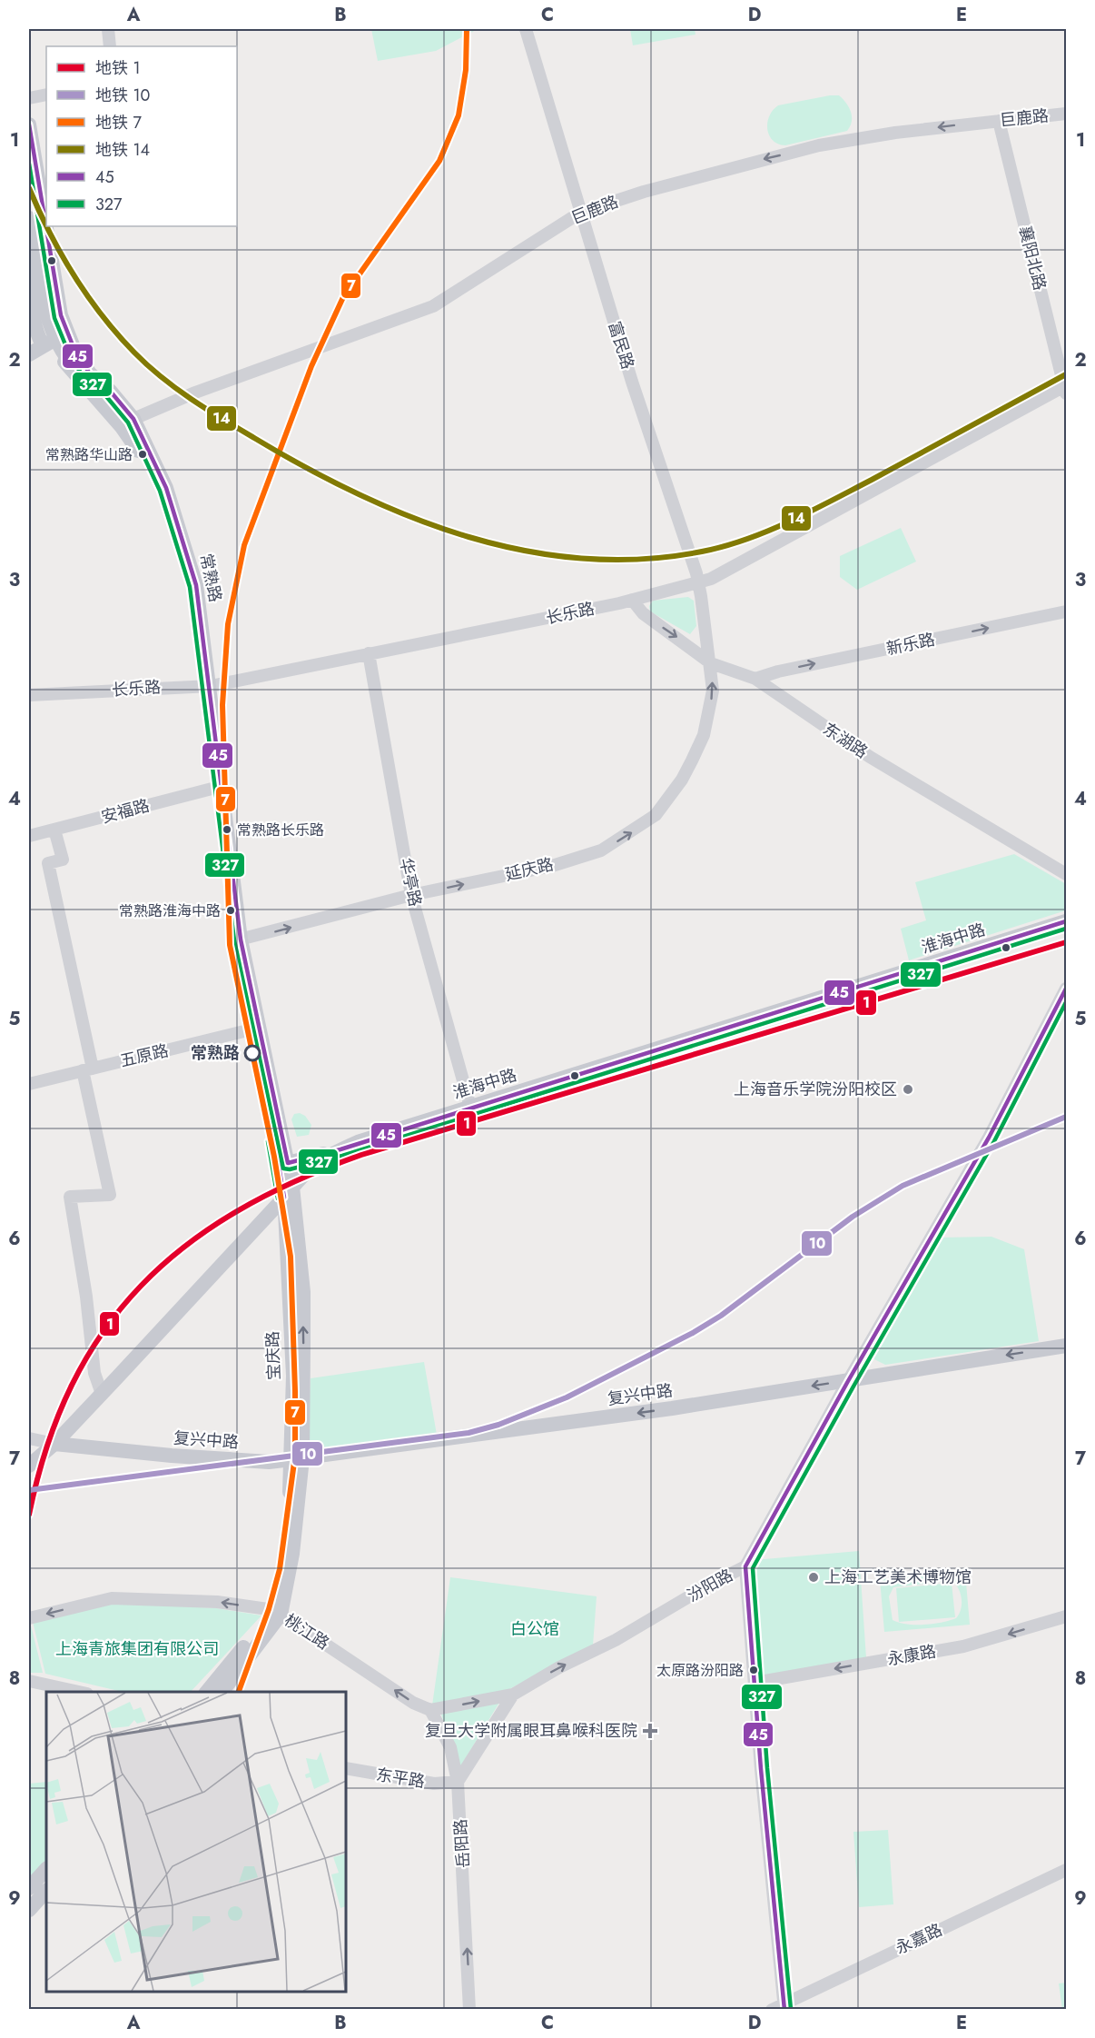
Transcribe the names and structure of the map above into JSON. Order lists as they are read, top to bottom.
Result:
{
  "streets": {
    "main road": [
      "常熟路",
      "淮海中路",
      "宝庆路",
      "复兴中路"
    ],
    "street": [
      "巨鹿路",
      "襄阳北路",
      "富民路",
      "长乐路",
      "新乐路",
      "东湖路",
      "安福路",
      "延庆路",
      "华亭路",
      "五原路",
      "汾阳路",
      "桃江路",
      "永康路",
      "东平路",
      "岳阳路",
      "永嘉路"
    ]
  },
  "crossings": [
    ["巨鹿路", "襄阳北路"],
    ["巨鹿路", "富民路"],
    ["巨鹿路", "常熟路"],
    ["襄阳北路", "长乐路"],
    ["富民路", "长乐路"],
    ["富民路", "东湖路"],
    ["富民路", "延庆路"],
    ["常熟路", "长乐路"],
    ["常熟路", "安福路"],
    ["常熟路", "延庆路"],
    ["常熟路", "淮海中路"],
    ["常熟路", "五原路"],
    ["常熟路", "宝庆路"],
    ["长乐路", "东湖路"],
    ["长乐路", "华亭路"],
    ["新乐路", "东湖路"],
    ["东湖路", "延庆路"],
    ["延庆路", "华亭路"],
    ["华亭路", "淮海中路"],
    ["淮海中路", "宝庆路"],
    ["淮海中路", "复兴中路"],
    ["宝庆路", "复兴中路"],
    ["宝庆路", "桃江路"],
    ["复兴中路", "汾阳路"],
    ["汾阳路", "桃江路"],
    ["东平路", "岳阳路"]
  ],
  "one_way": [
    "巨鹿路",
    "新乐路",
    "延庆路",
    "复兴中路",
    "桃江路",
    "永康路",
    "岳阳路"
  ],
  "parks": ["白公馆", "上海青旅集团有限公司"],
  "places": {
    "other": [
      "常熟路华山路",
      "常熟路长乐路",
      "常熟路淮海中路",
      "常熟路",
      "上海音乐学院汾阳校区",
      "上海工艺美术博物馆",
      "太原路汾阳路"
    ],
    "health": ["复旦大学附属眼耳鼻喉科医院"]
  },
  "lines": [
    "metro line 7",
    "transit line 45",
    "transit line 327",
    "metro line 14",
    "metro line 1",
    "metro line 10"
  ],
  "legend": [
    "地铁 1",
    "地铁 10",
    "地铁 7",
    "地铁 14",
    "45",
    "327"
  ],
  "grid": {
    "columns": [
      "A",
      "B",
      "C",
      "D",
      "E"
    ],
    "rows": [
      "1",
      "2",
      "3",
      "4",
      "5",
      "6",
      "7",
      "8",
      "9"
    ]
  }
}
